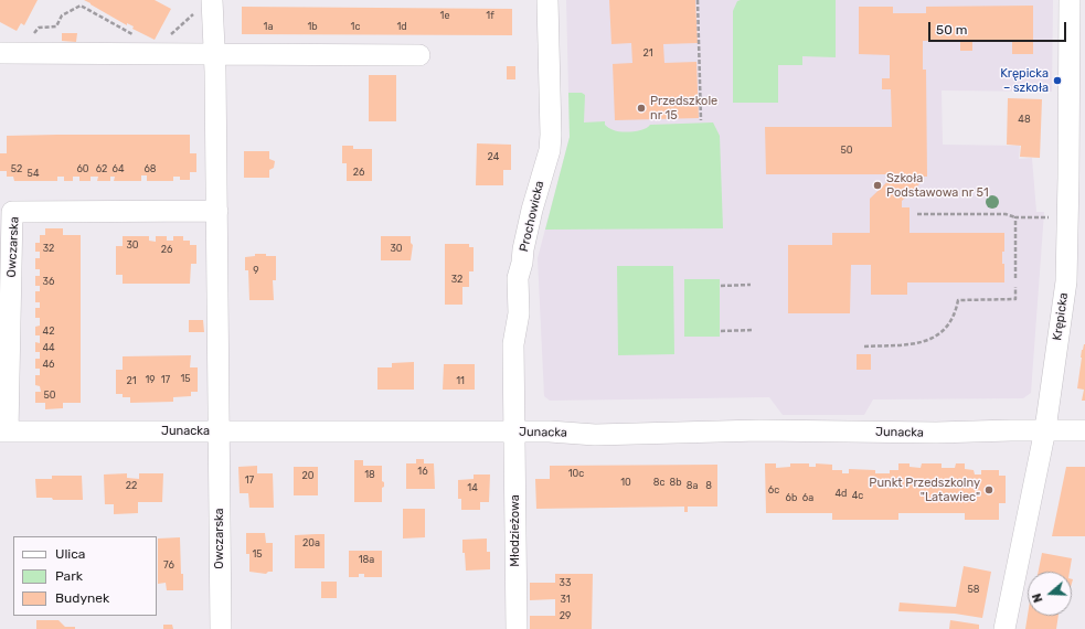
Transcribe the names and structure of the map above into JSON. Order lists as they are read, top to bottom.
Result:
{
  "streets": {
    "street": [
      "Prochowicka",
      "Owczarska",
      "Krępicka",
      "Junacka",
      "Młodzieżowa"
    ]
  },
  "crossings": [
    ["Prochowicka", "Junacka"],
    ["Prochowicka", "Młodzieżowa"],
    ["Owczarska", "Junacka"],
    ["Krępicka", "Junacka"],
    ["Junacka", "Młodzieżowa"]
  ],
  "places": [
    "Krępicka – szkoła",
    "Przedszkole nr 15",
    "Szkoła Podstawowa nr 51",
    "Punkt Przedszkolny \"Latawiec\""
  ],
  "house_numbers": [
    "1e",
    "1f",
    "1a",
    "1b",
    "1c",
    "1d",
    "21",
    "48",
    "50",
    "24",
    "52",
    "60",
    "62",
    "64",
    "68",
    "26",
    "54",
    "30",
    "32",
    "30",
    "26",
    "9",
    "32",
    "36",
    "42",
    "44",
    "46",
    "15",
    "19",
    "17",
    "21",
    "11",
    "50",
    "16",
    "10c",
    "18",
    "20",
    "17",
    "10",
    "8c",
    "8b",
    "22",
    "8a",
    "8",
    "14",
    "6c",
    "4d",
    "4c",
    "6b",
    "6a",
    "20a",
    "15",
    "18a",
    "76",
    "33",
    "58",
    "31",
    "29"
  ],
  "legend": ["Ulica", "Park", "Budynek"],
  "scale_bar": "50 m",
  "north": "left"
}
